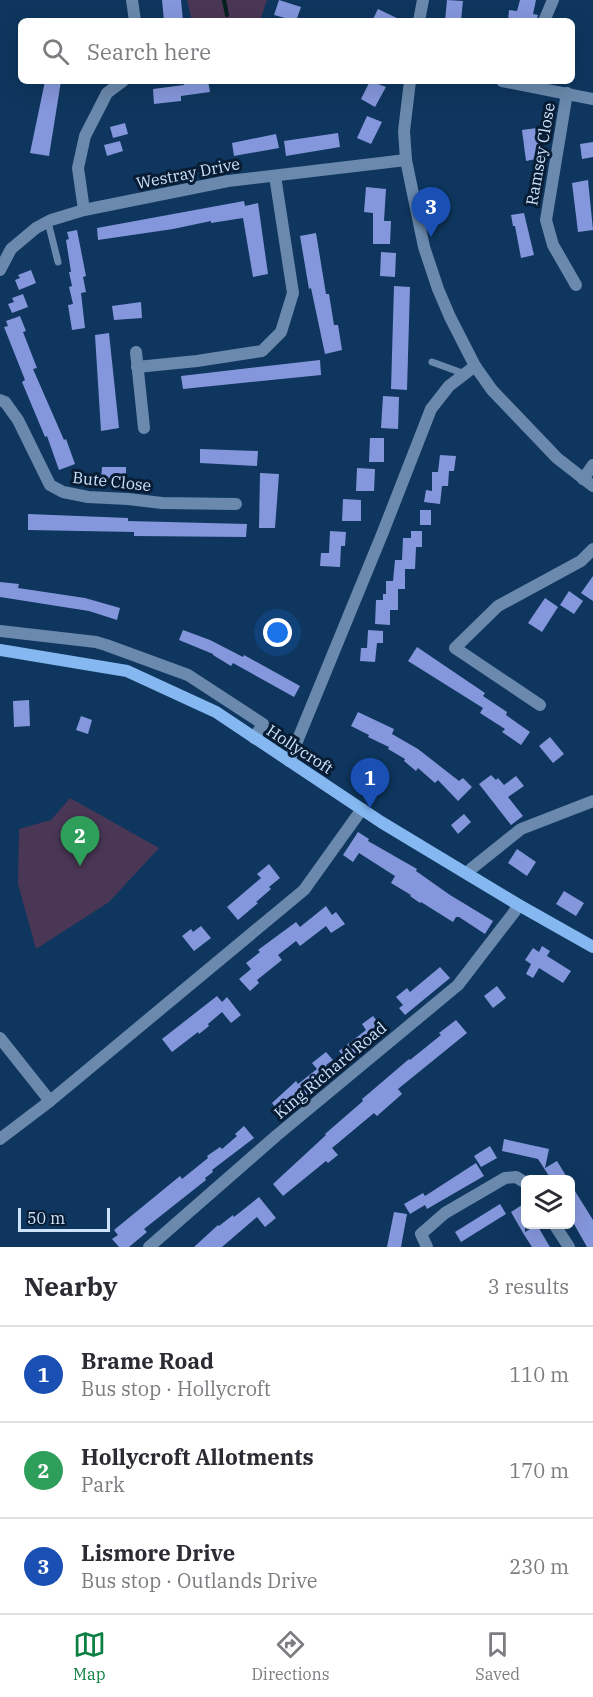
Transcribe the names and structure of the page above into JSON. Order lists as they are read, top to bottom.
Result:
{
  "streets": {
    "street": [
      "Ramsey Close",
      "Westray Drive",
      "Bute Close",
      "Hollycroft",
      "King Richard Road"
    ]
  },
  "crossings": [
    ["Hollycroft", "King Richard Road"]
  ],
  "scale_bar": "50 m",
  "page": {
    "search": "Search here",
    "pins": ["3", "1", "2"],
    "scale": "50 m",
    "heading": ["Nearby", "3 results"],
    "list": [
      {
        "mark": "1",
        "name": "Brame Road",
        "note": "Bus stop · Hollycroft",
        "value": "110 m"
      },
      {
        "mark": "2",
        "name": "Hollycroft Allotments",
        "note": "Park",
        "value": "170 m"
      },
      {
        "mark": "3",
        "name": "Lismore Drive",
        "note": "Bus stop · Outlands Drive",
        "value": "230 m"
      }
    ],
    "nav": ["Map", "Directions", "Saved"]
  }
}
